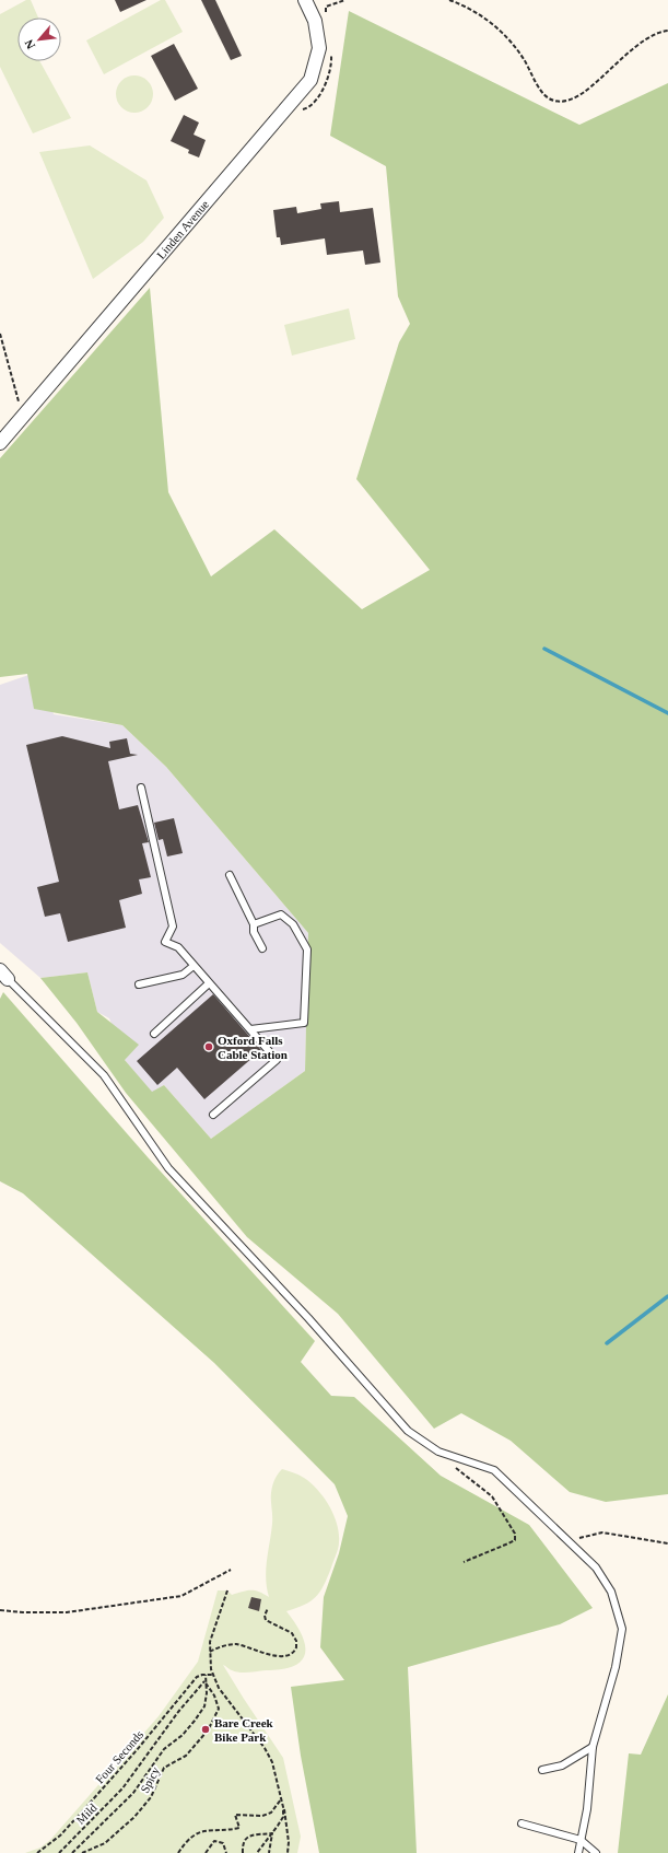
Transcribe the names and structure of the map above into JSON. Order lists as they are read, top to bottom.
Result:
{
  "streets": {
    "street": ["Linden Avenue"],
    "path": ["Four Seconds", "Spicy", "Mild"]
  },
  "crossings": [
    ["Spicy", "Mild"]
  ],
  "places": ["Oxford Falls Cable Station", "Bare Creek Bike Park"],
  "north": "bottom left"
}
